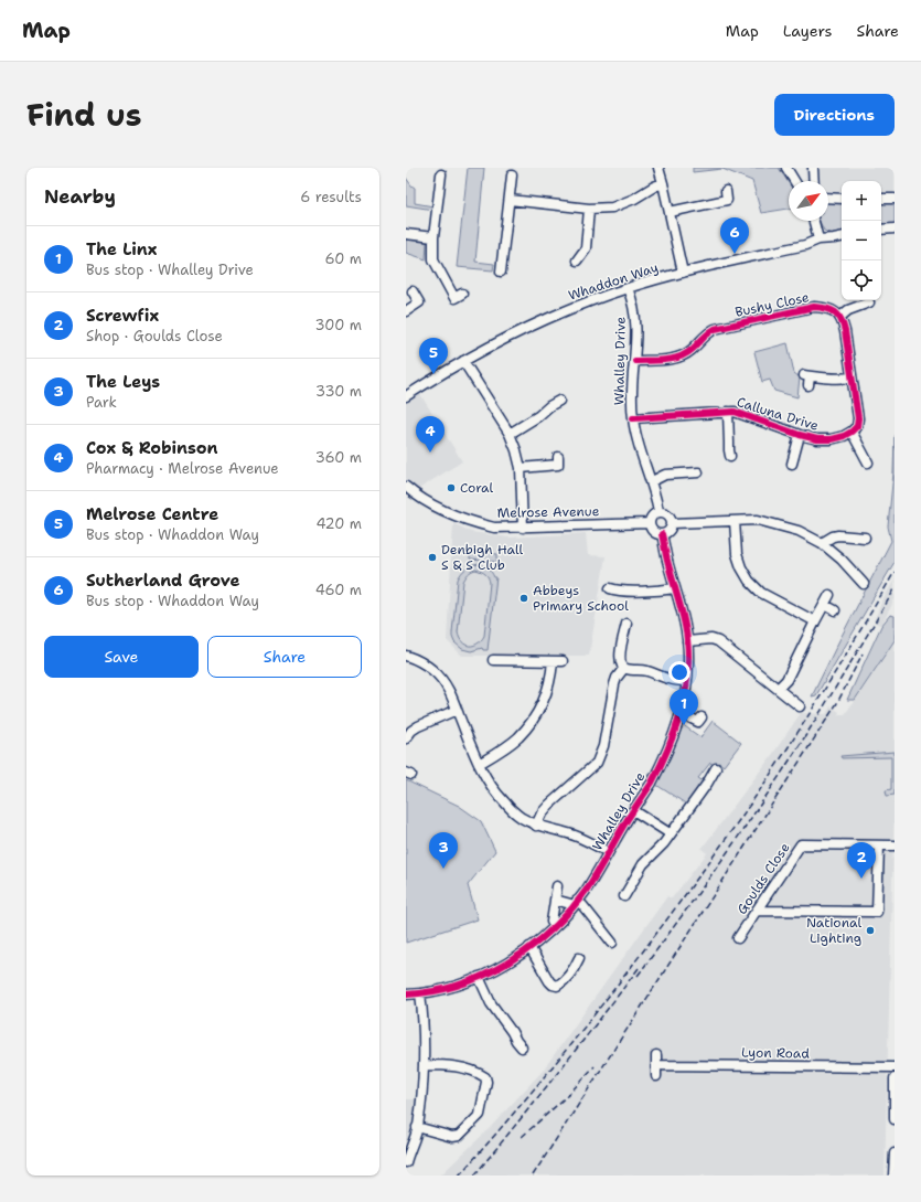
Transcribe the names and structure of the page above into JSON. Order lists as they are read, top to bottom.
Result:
{
  "streets": {
    "street": [
      "Whaddon Way",
      "Bushy Close",
      "Whalley Drive",
      "Calluna Drive",
      "Melrose Avenue",
      "Goulds Close",
      "Lyon Road"
    ]
  },
  "crossings": [
    ["Whaddon Way", "Whalley Drive"],
    ["Bushy Close", "Whalley Drive"],
    ["Whalley Drive", "Calluna Drive"],
    ["Whalley Drive", "Melrose Avenue"]
  ],
  "places": [
    "Coral",
    "Denbigh Hall S & S Club",
    "Abbeys Primary School",
    "National Lighting"
  ],
  "north": "top right",
  "page": {
    "header": "Map",
    "nav": ["Map", "Layers", "Share"],
    "title": "Find us",
    "buttons": [
      "Directions",
      ["Save", "Share"]
    ],
    "heading": ["Nearby", "6 results"],
    "map_buttons": ["+", "−"],
    "pins": [
      "6",
      "5",
      "4",
      "1",
      "3",
      "2"
    ],
    "list": [
      {
        "mark": "1",
        "name": "The Linx",
        "note": "Bus stop · Whalley Drive",
        "value": "60 m"
      },
      {
        "mark": "2",
        "name": "Screwfix",
        "note": "Shop · Goulds Close",
        "value": "300 m"
      },
      {
        "mark": "3",
        "name": "The Leys",
        "note": "Park",
        "value": "330 m"
      },
      {
        "mark": "4",
        "name": "Cox & Robinson",
        "note": "Pharmacy · Melrose Avenue",
        "value": "360 m"
      },
      {
        "mark": "5",
        "name": "Melrose Centre",
        "note": "Bus stop · Whaddon Way",
        "value": "420 m"
      },
      {
        "mark": "6",
        "name": "Sutherland Grove",
        "note": "Bus stop · Whaddon Way",
        "value": "460 m"
      }
    ]
  }
}
